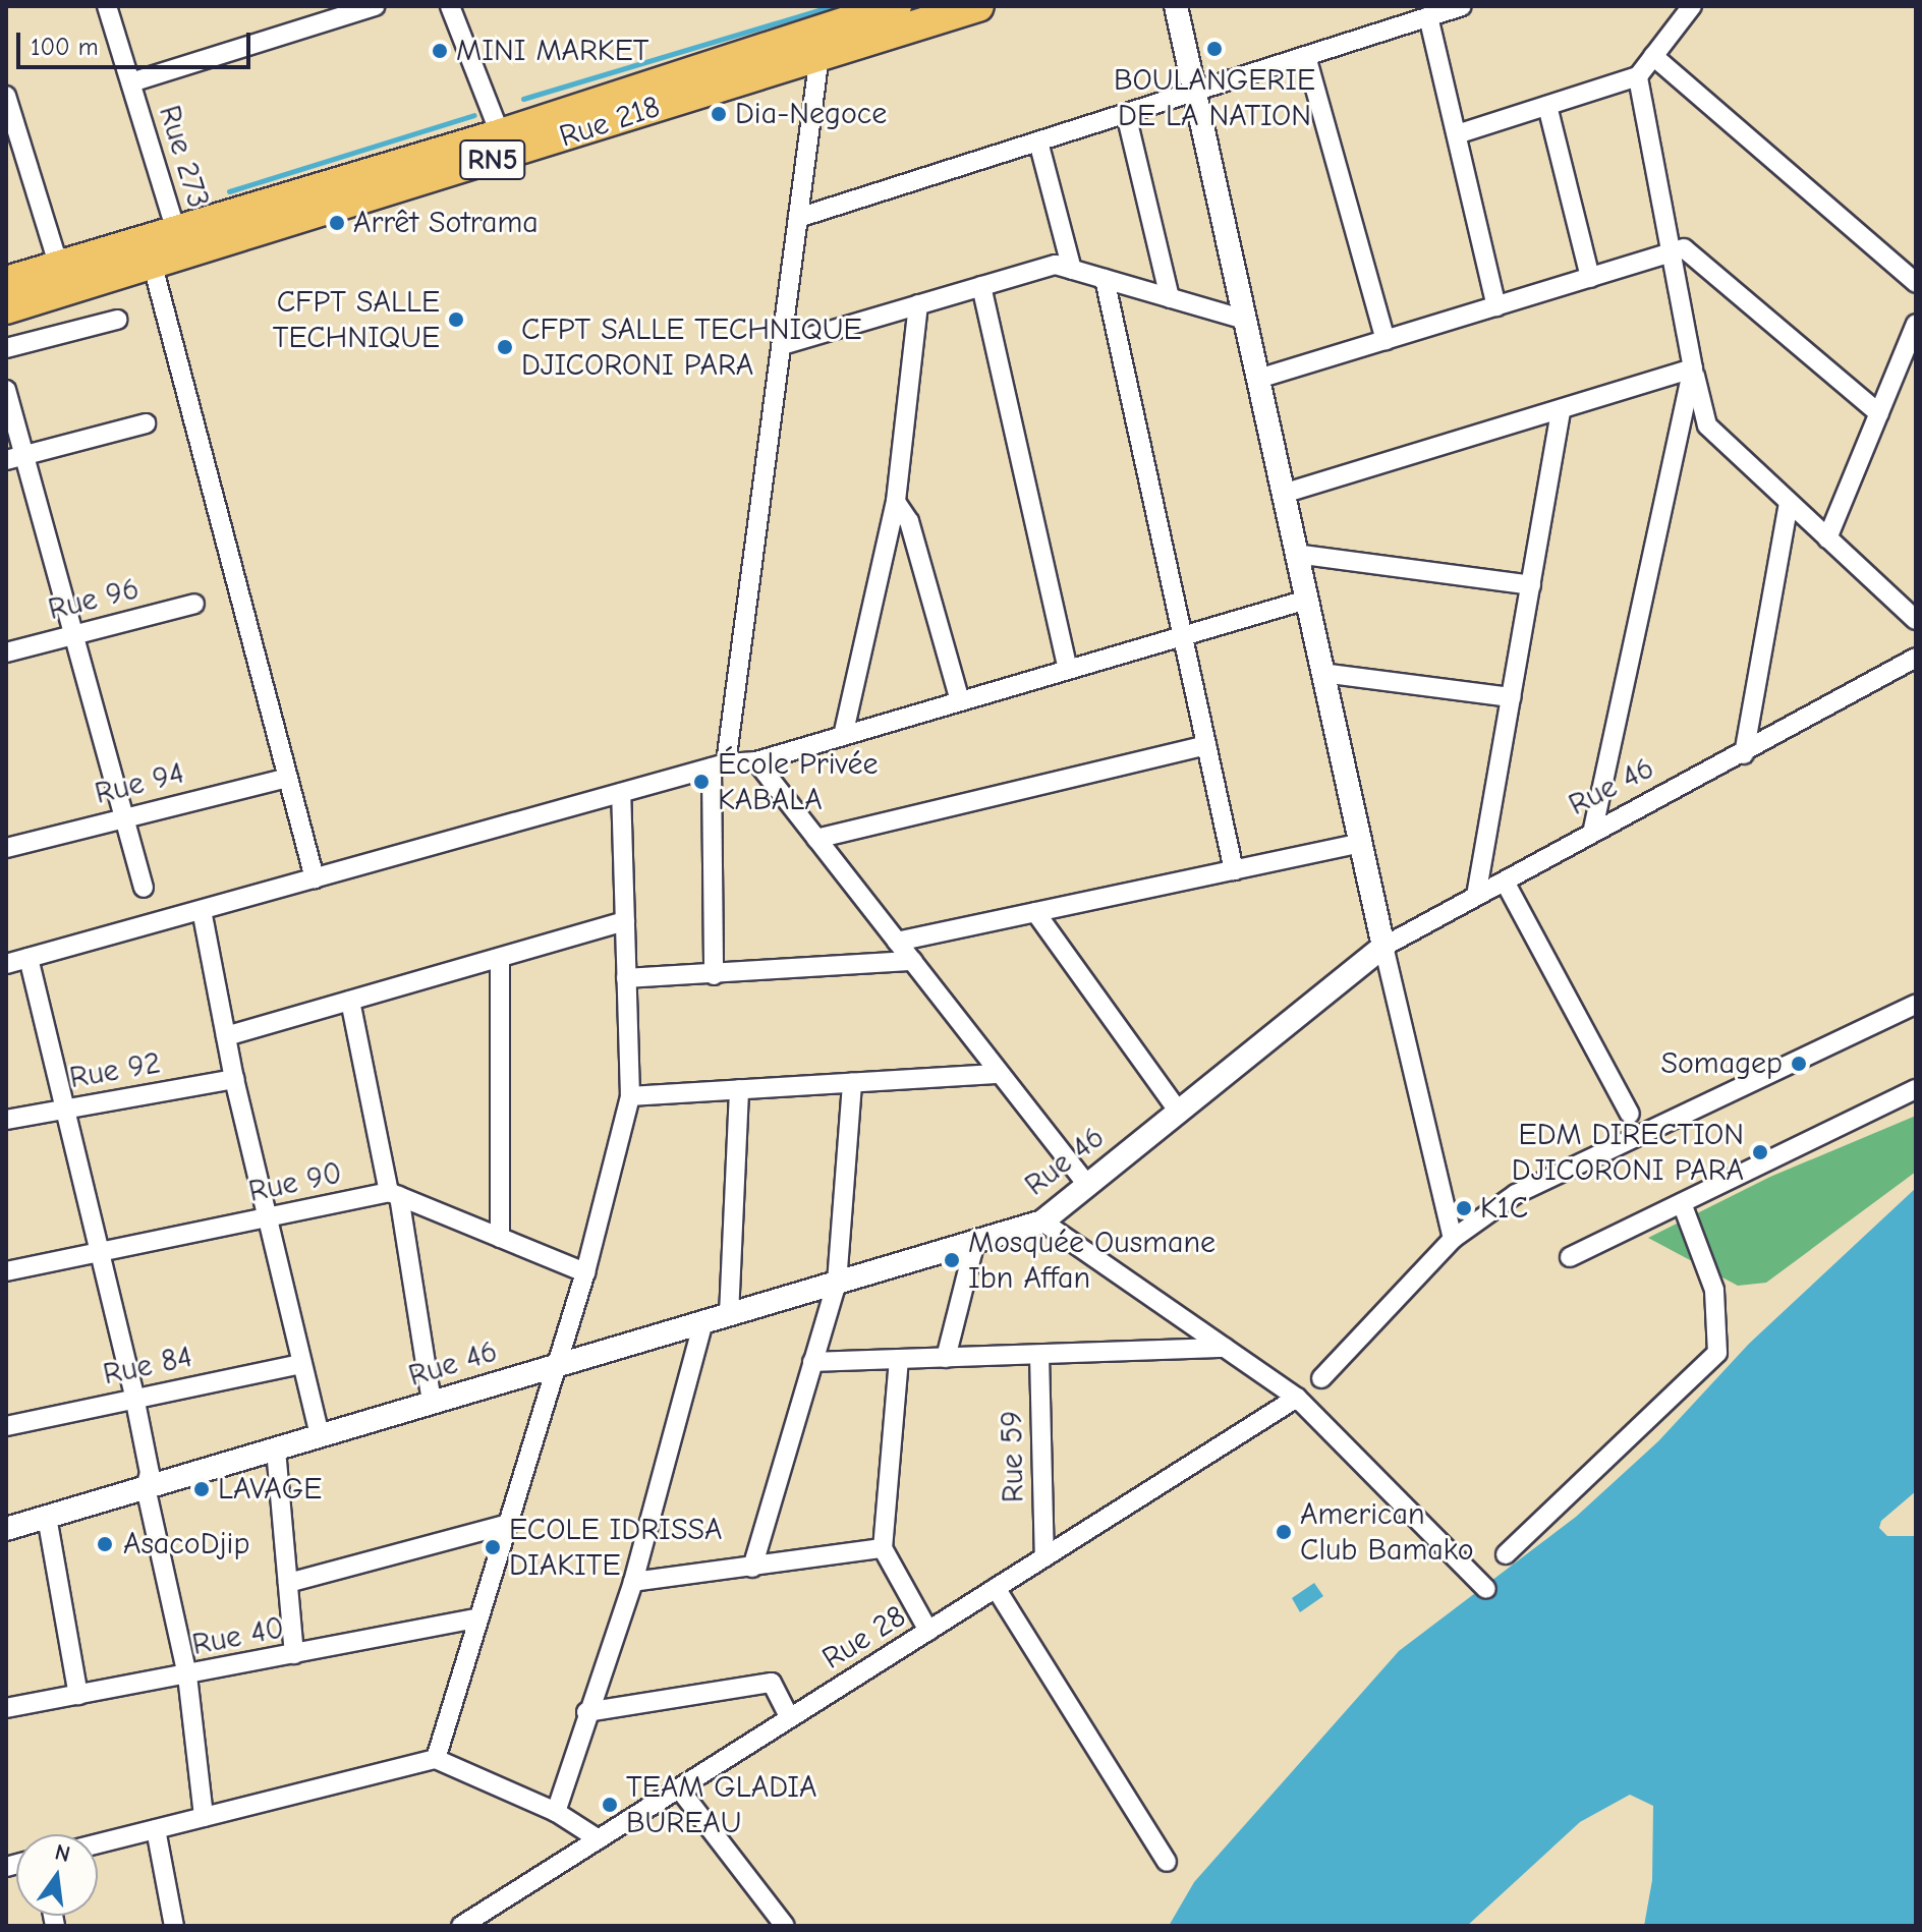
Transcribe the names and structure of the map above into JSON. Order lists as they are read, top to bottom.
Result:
{
  "streets": {
    "highway": ["Rue 218", "RN5"],
    "street": [
      "Rue 273",
      "Rue 96",
      "Rue 94",
      "Rue 46",
      "Rue 92",
      "Rue 90",
      "Rue 84",
      "Rue 59",
      "Rue 40",
      "Rue 28"
    ]
  },
  "crossings": [
    ["Rue 218", "Rue 273"],
    ["Rue 59", "Rue 28"]
  ],
  "places": [
    "BOULANGERIE DE LA NATION",
    "MINI MARKET",
    "Dia-Negoce",
    "Arrêt Sotrama",
    "CFPT SALLE TECHNIQUE",
    "CFPT SALLE TECHNIQUE DJICORONI PARA",
    "École Privée KABALA",
    "Somagep",
    "EDM DIRECTION DJICORONI PARA",
    "K1C",
    "Mosquée Ousmane Ibn Affan",
    "LAVAGE",
    "American Club Bamako",
    "AsacoDjip",
    "ECOLE IDRISSA DIAKITE",
    "TEAM GLADIA BUREAU"
  ],
  "scale_bar": "100 m",
  "north": "top"
}
